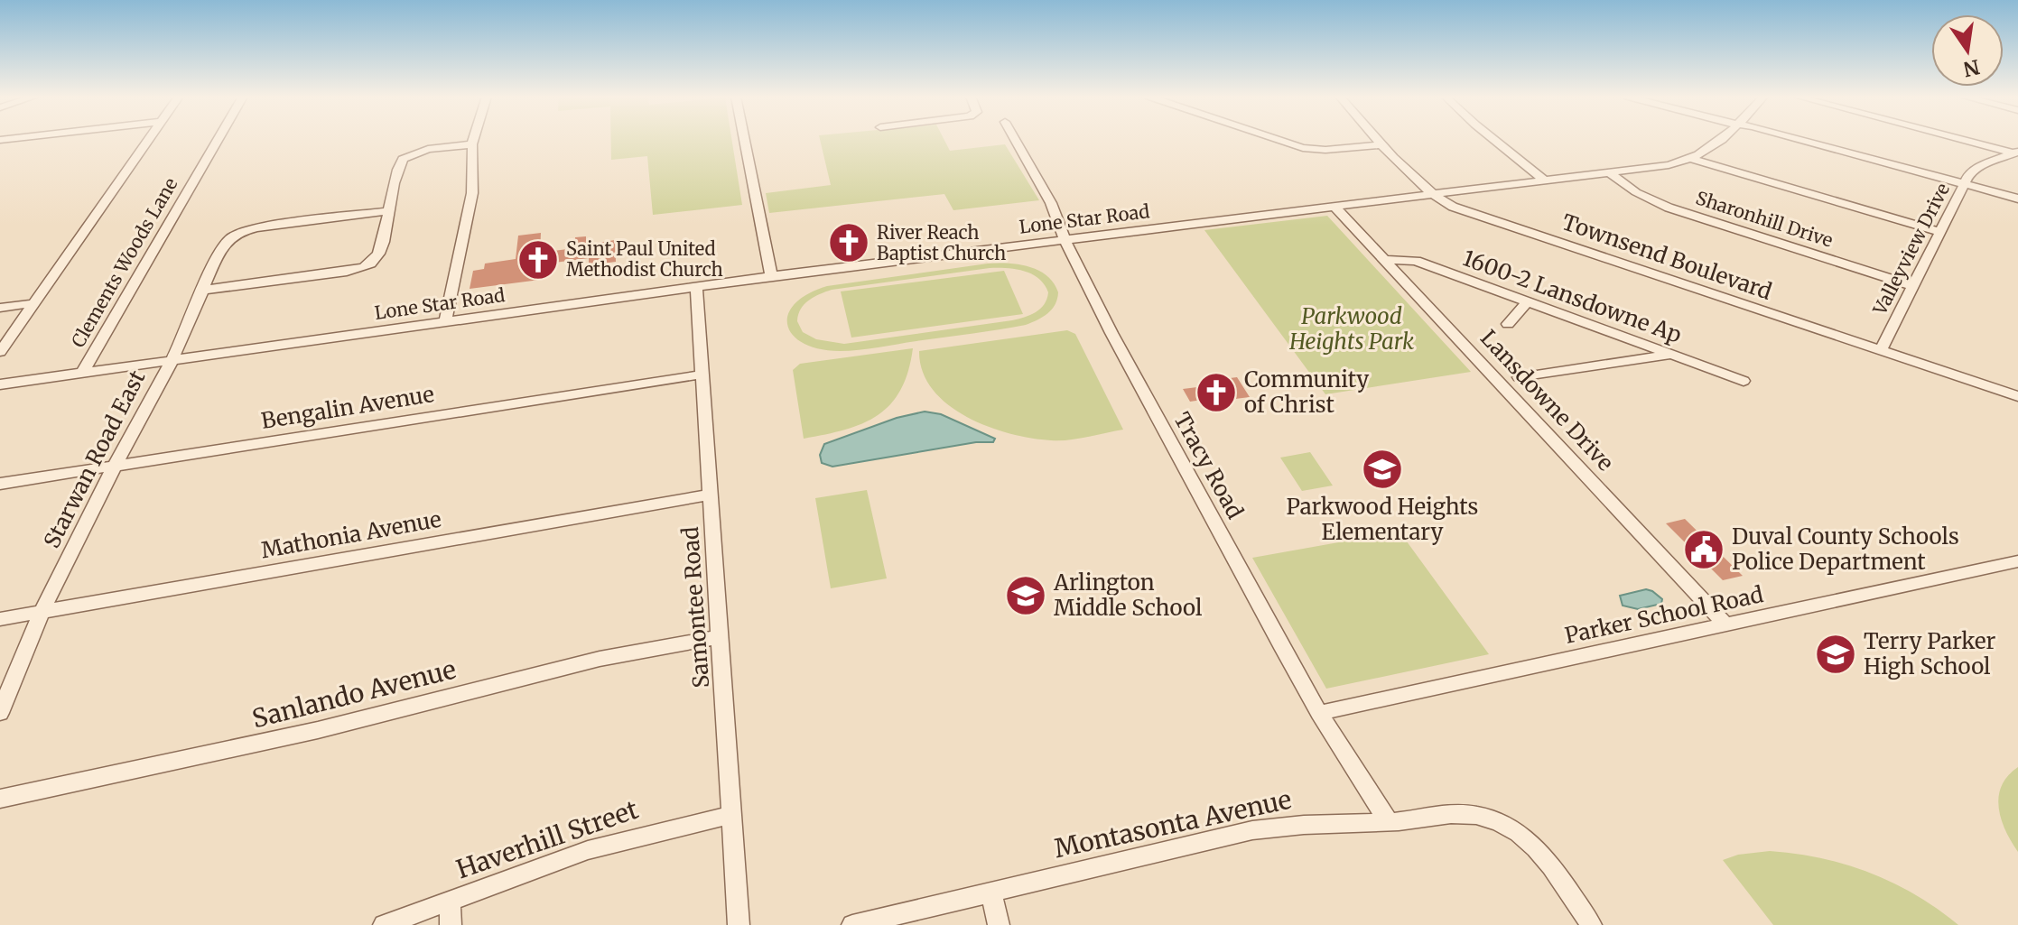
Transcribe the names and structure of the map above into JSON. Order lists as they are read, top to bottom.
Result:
{
  "streets": {
    "street": [
      "Lone Star Road",
      "Sharonhill Drive",
      "Valleyview Drive",
      "Townsend Boulevard",
      "Clements Woods Lane",
      "1600-2 Lansdowne Ap",
      "Lansdowne Drive",
      "Bengalin Avenue",
      "Starwan Road East",
      "Tracy Road",
      "Mathonia Avenue",
      "Samontee Road",
      "Parker School Road",
      "Sanlando Avenue",
      "Montasonta Avenue",
      "Haverhill Street"
    ]
  },
  "crossings": [
    ["Lone Star Road", "Sharonhill Drive"],
    ["Lone Star Road", "Townsend Boulevard"],
    ["Lone Star Road", "Clements Woods Lane"],
    ["Lone Star Road", "Lansdowne Drive"],
    ["Lone Star Road", "Starwan Road East"],
    ["Lone Star Road", "Tracy Road"],
    ["Lone Star Road", "Samontee Road"],
    ["Sharonhill Drive", "Valleyview Drive"],
    ["Valleyview Drive", "Townsend Boulevard"],
    ["1600-2 Lansdowne Ap", "Lansdowne Drive"],
    ["Lansdowne Drive", "Parker School Road"],
    ["Bengalin Avenue", "Starwan Road East"],
    ["Bengalin Avenue", "Samontee Road"],
    ["Starwan Road East", "Mathonia Avenue"],
    ["Tracy Road", "Parker School Road"],
    ["Tracy Road", "Montasonta Avenue"],
    ["Mathonia Avenue", "Samontee Road"],
    ["Samontee Road", "Sanlando Avenue"],
    ["Samontee Road", "Haverhill Street"]
  ],
  "parks": ["Parkwood Heights Park"],
  "places": {
    "church": ["River Reach Baptist Church", "Saint Paul United Methodist Church", "Community of Christ"],
    "school or university": ["Parkwood Heights Elementary", "Arlington Middle School", "Terry Parker High School"],
    "public building": ["Duval County Schools Police Department"]
  },
  "north": "bottom"
}
